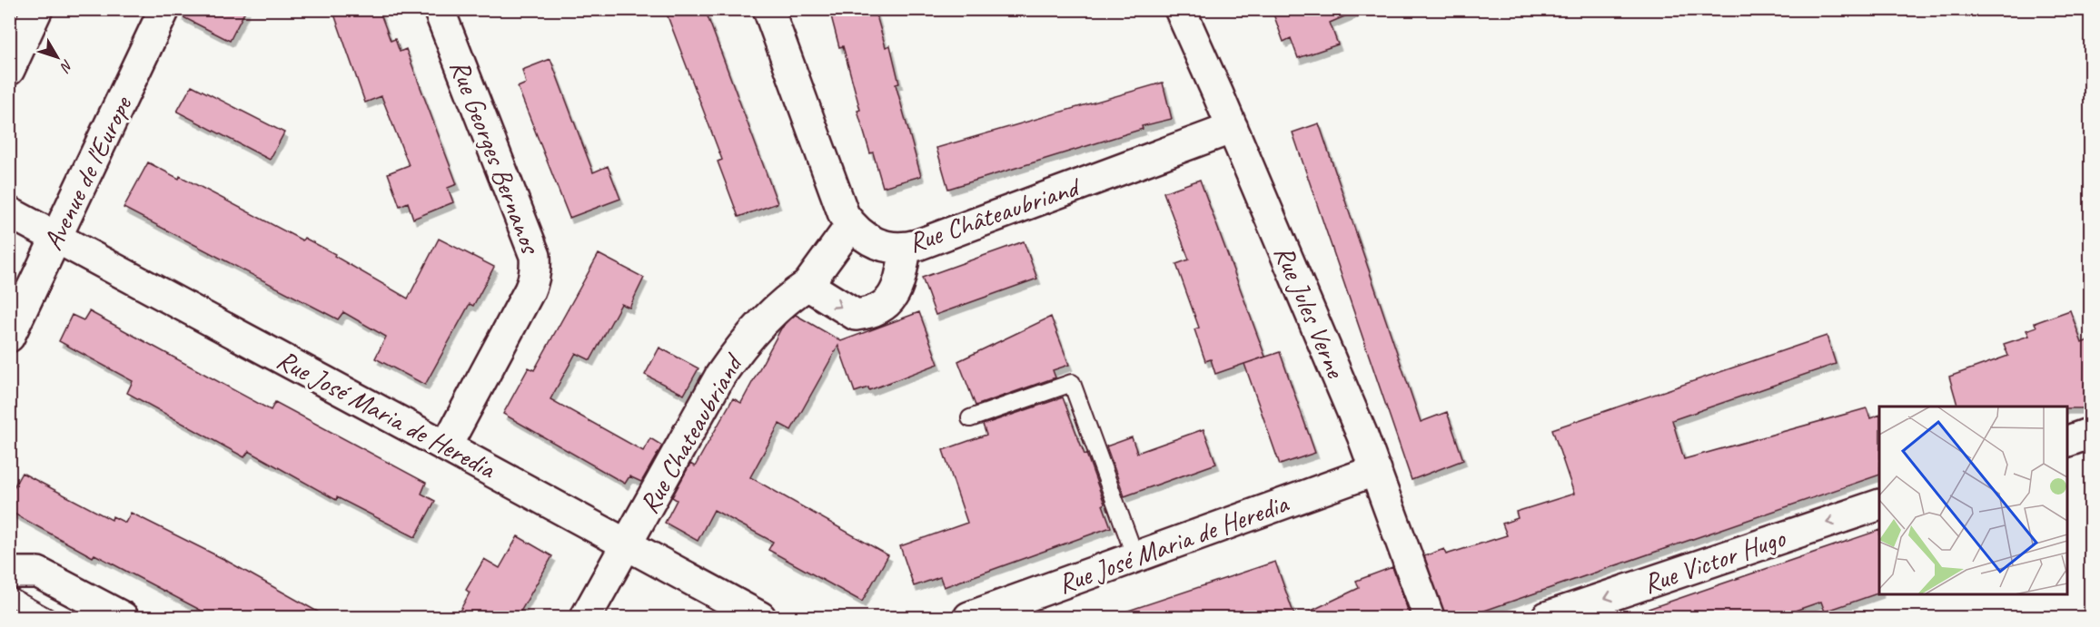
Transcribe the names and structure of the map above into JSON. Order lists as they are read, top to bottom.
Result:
{
  "streets": {
    "street": [
      "Rue Georges Bernanos",
      "Avenue de l'Europe",
      "Rue Châteaubriand",
      "Rue Jules Verne",
      "Rue José Maria de Heredia",
      "Rue Chateaubriand",
      "Rue Victor Hugo"
    ]
  },
  "crossings": [
    ["Rue Georges Bernanos", "Rue José Maria de Heredia"],
    ["Avenue de l'Europe", "Rue José Maria de Heredia"],
    ["Rue Châteaubriand", "Rue Jules Verne"],
    ["Rue Châteaubriand", "Rue Chateaubriand"],
    ["Rue Jules Verne", "Rue José Maria de Heredia"],
    ["Rue José Maria de Heredia", "Rue Chateaubriand"]
  ],
  "one_way": ["Rue Victor Hugo"],
  "north": "bottom right"
}
